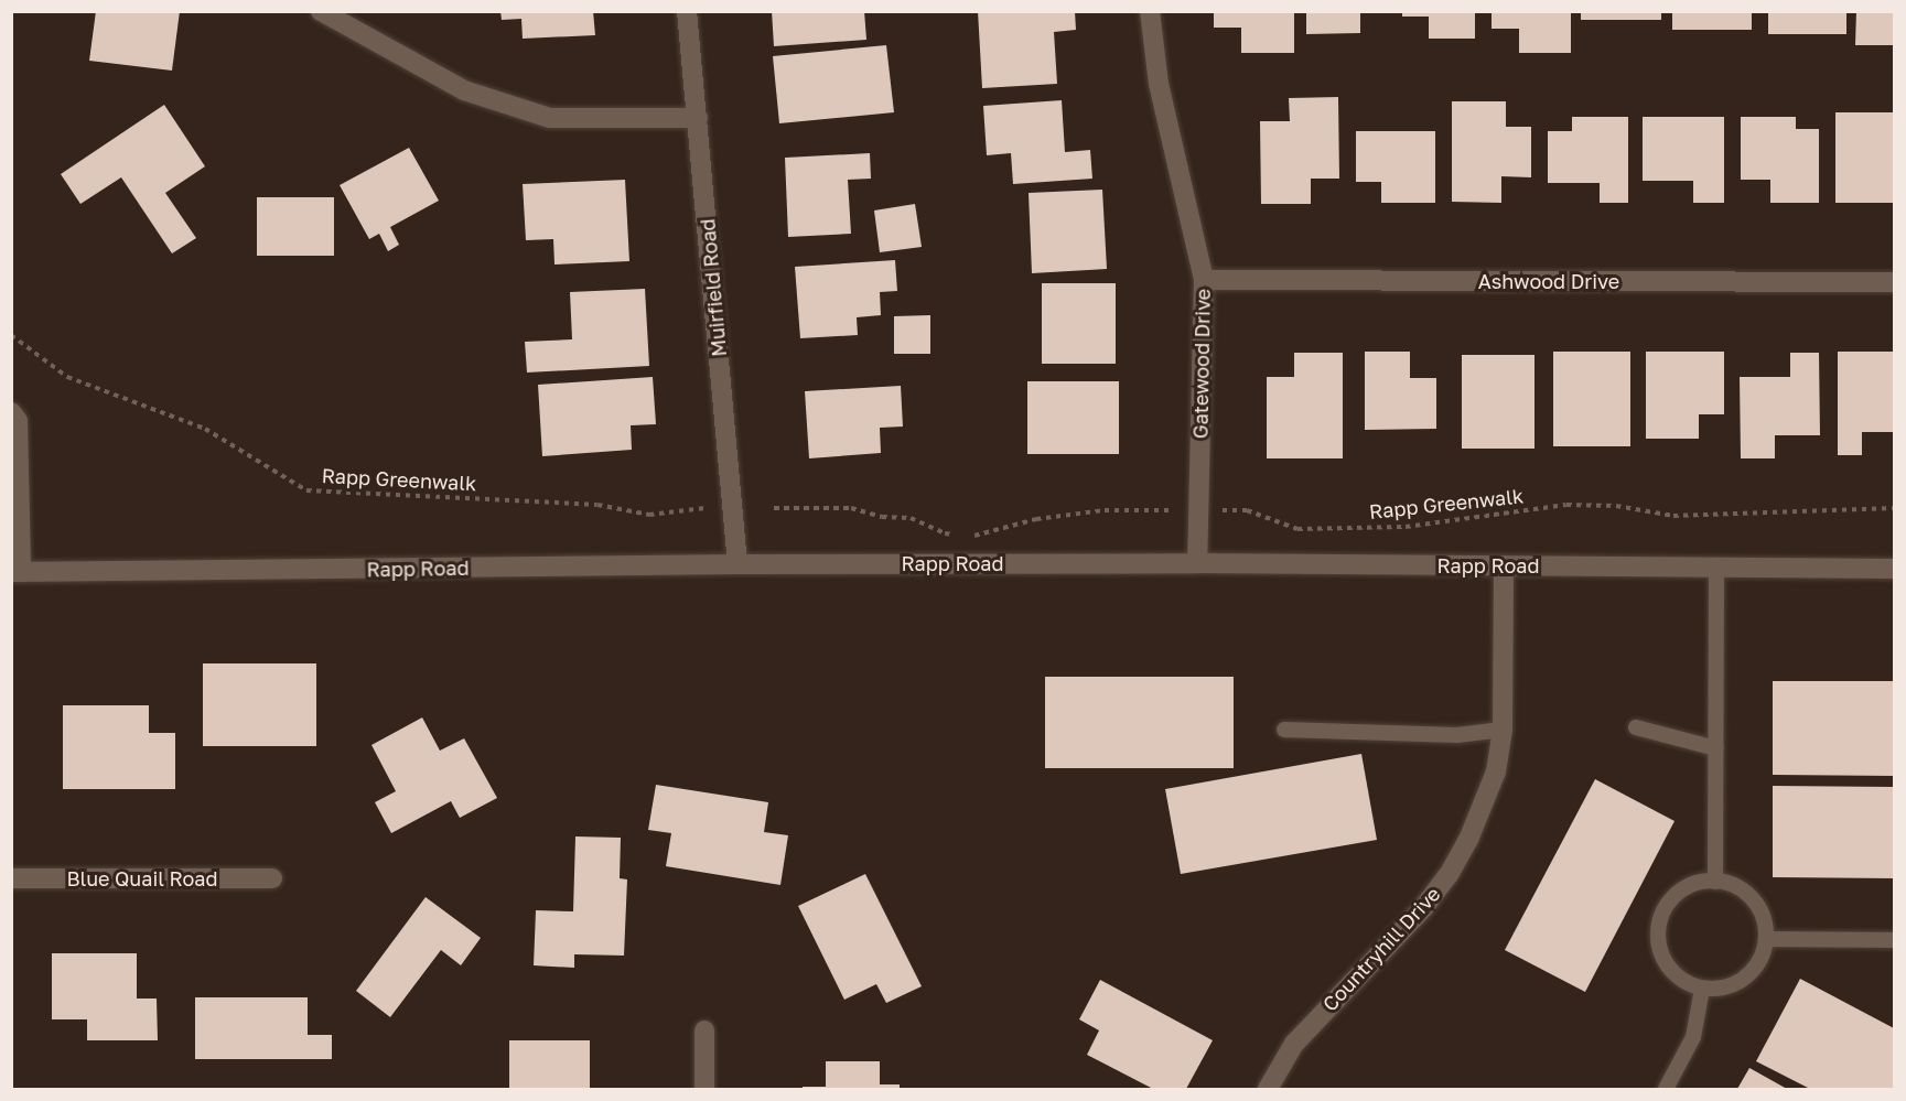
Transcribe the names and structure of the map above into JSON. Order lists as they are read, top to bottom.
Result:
{
  "streets": {
    "street": [
      "Ashwood Drive",
      "Muirfield Road",
      "Gatewood Drive",
      "Rapp Road",
      "Blue Quail Road",
      "Countryhill Drive"
    ],
    "path": ["Rapp Greenwalk"]
  },
  "crossings": [
    ["Ashwood Drive", "Gatewood Drive"],
    ["Muirfield Road", "Rapp Road"],
    ["Gatewood Drive", "Rapp Greenwalk"],
    ["Gatewood Drive", "Rapp Road"],
    ["Rapp Road", "Countryhill Drive"]
  ]
}
